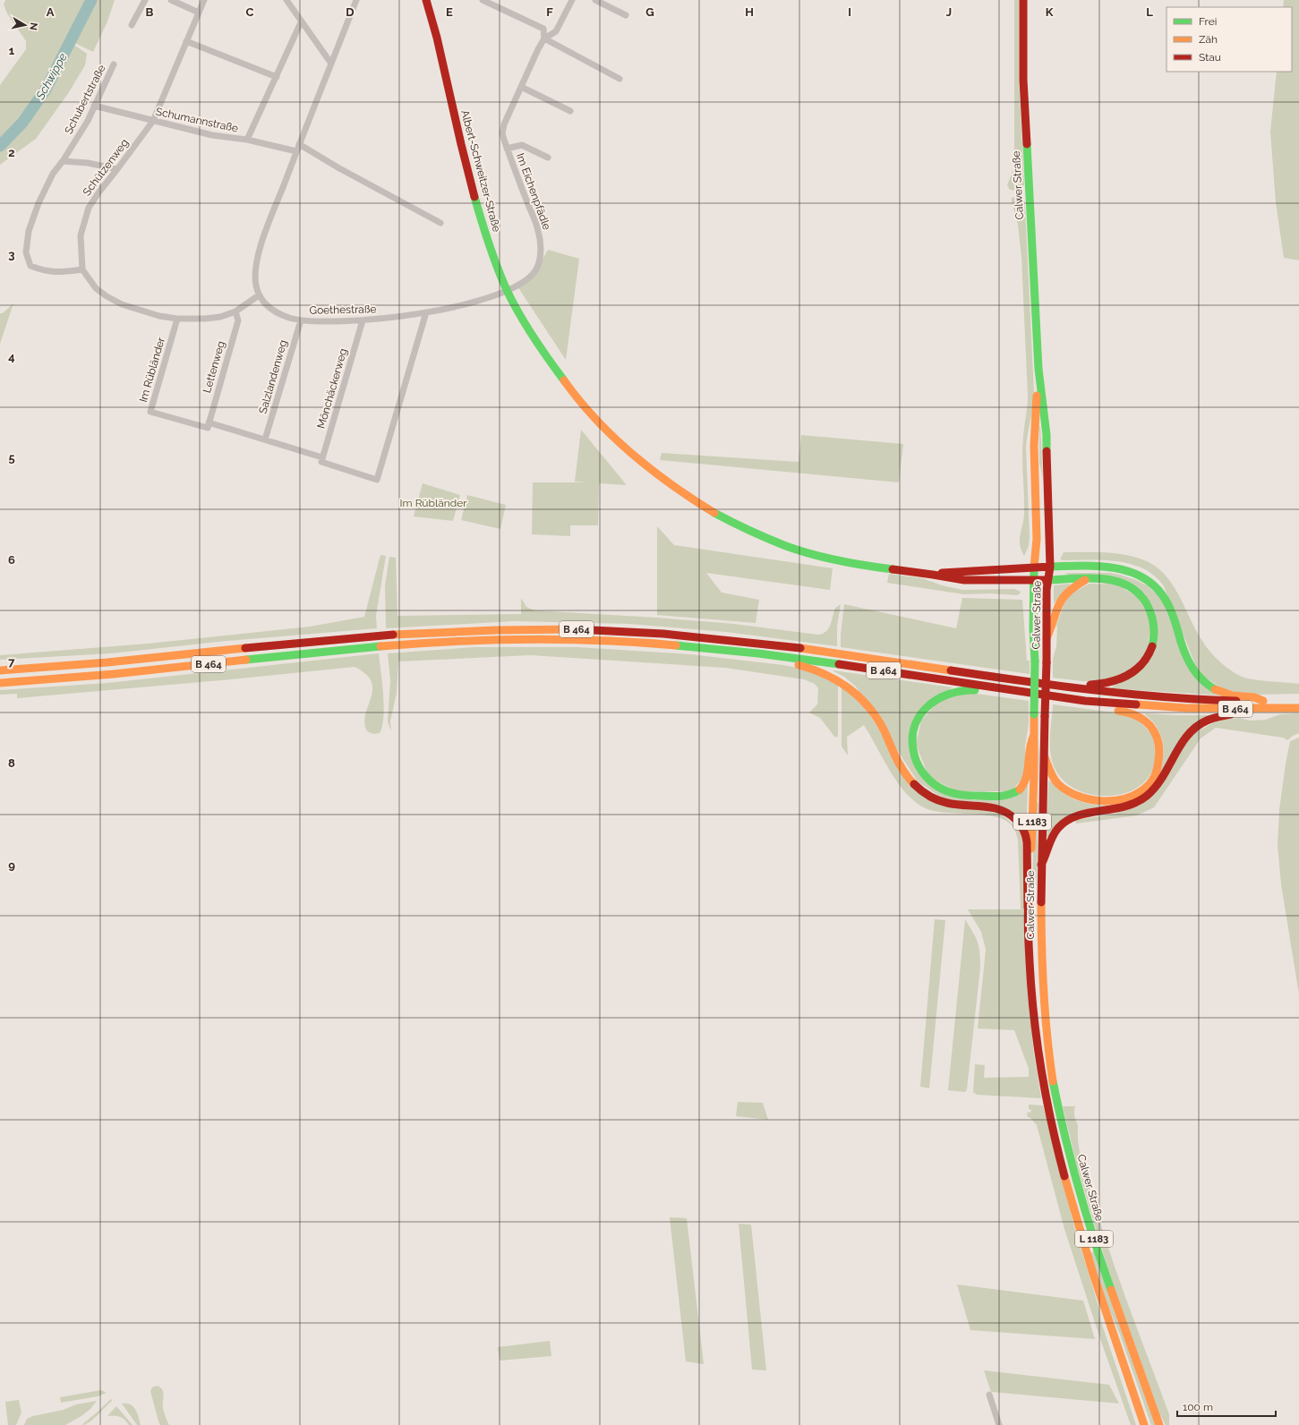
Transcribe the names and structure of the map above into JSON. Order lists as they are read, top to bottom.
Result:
{
  "streets": {
    "main road": [
      "Albert-Schweitzer-Straße",
      "Calwer Straße",
      "B 464",
      "L 1183"
    ],
    "street": [
      "Schubertstraße",
      "Schumannstraße",
      "Schützenweg",
      "Im Eichenpfädle",
      "Goethestraße",
      "Lettenweg",
      "Im Rübländer",
      "Salzlandenweg",
      "Mönchäckerweg"
    ]
  },
  "crossings": [
    ["Schubertstraße", "Schumannstraße"],
    ["Schubertstraße", "Schützenweg"],
    ["Schumannstraße", "Schützenweg"],
    ["Albert-Schweitzer-Straße", "Im Eichenpfädle"],
    ["Albert-Schweitzer-Straße", "Goethestraße"],
    ["Im Eichenpfädle", "Goethestraße"],
    ["Goethestraße", "Im Rübländer"],
    ["Goethestraße", "Salzlandenweg"],
    ["Goethestraße", "Mönchäckerweg"],
    ["Lettenweg", "Im Rübländer"],
    ["Im Rübländer", "Salzlandenweg"],
    ["Im Rübländer", "Mönchäckerweg"]
  ],
  "water": ["Schwippe"],
  "parks": ["Im Rübländer"],
  "legend": ["Frei", "Zäh", "Stau"],
  "scale_bar": "100 m",
  "north": "right",
  "grid": {
    "columns": [
      "A",
      "B",
      "C",
      "D",
      "E",
      "F",
      "G",
      "H",
      "I",
      "J",
      "K",
      "L"
    ],
    "rows": [
      "1",
      "2",
      "3",
      "4",
      "5",
      "6",
      "7",
      "8",
      "9"
    ]
  }
}
